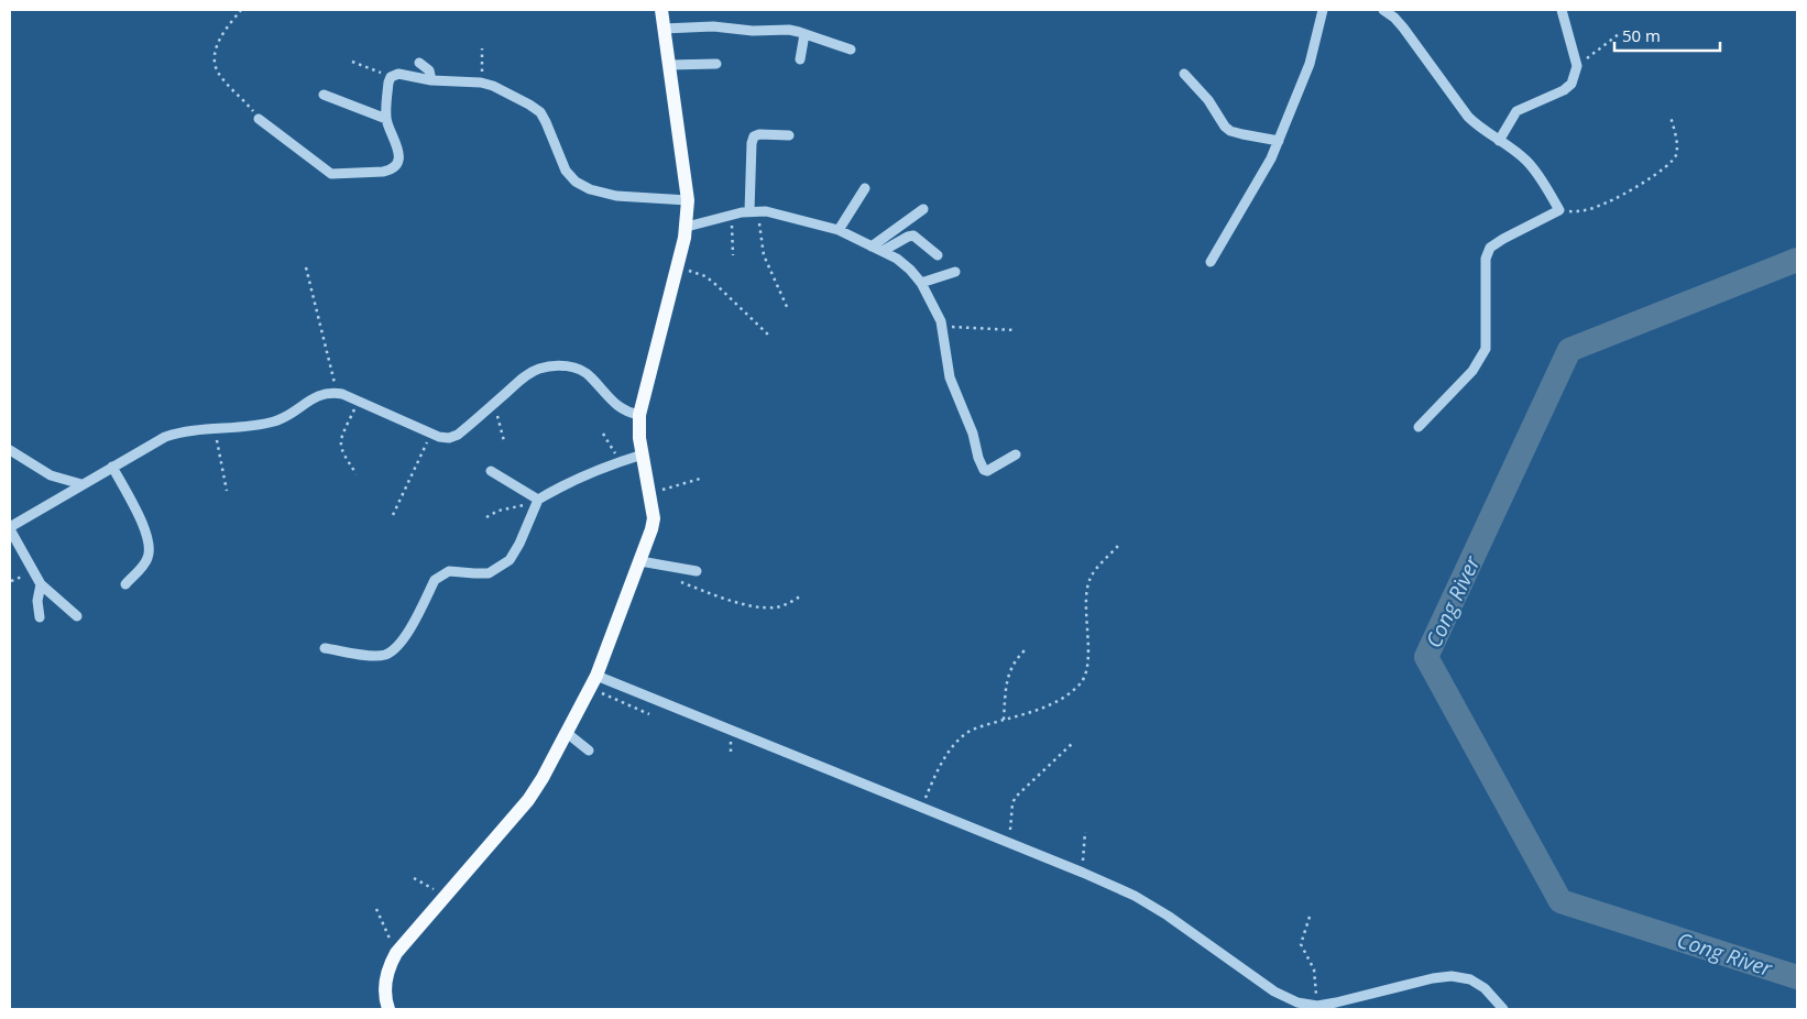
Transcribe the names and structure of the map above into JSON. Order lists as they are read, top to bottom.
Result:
{
  "water": ["Cong River"],
  "scale_bar": "50 m"
}
